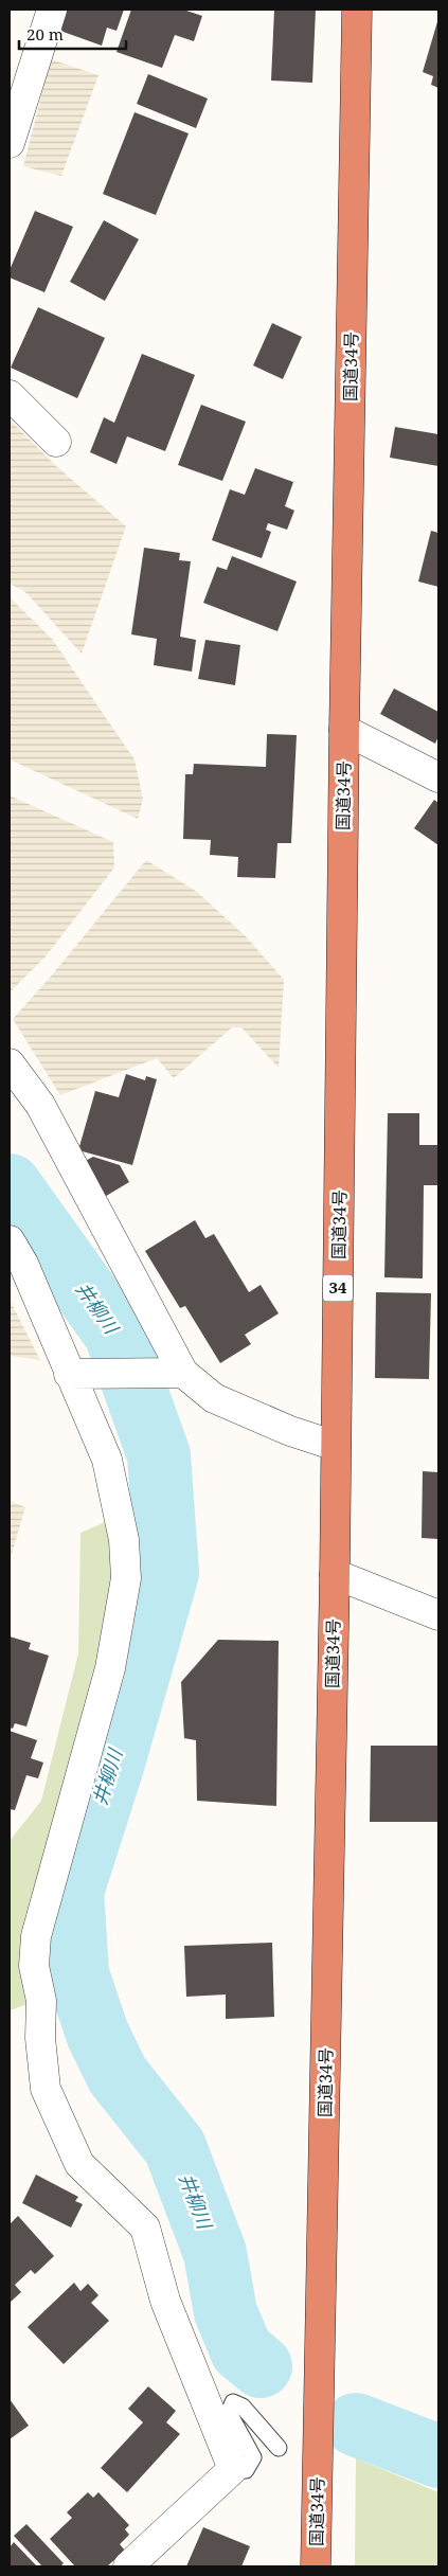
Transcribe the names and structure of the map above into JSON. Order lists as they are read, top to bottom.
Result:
{
  "streets": {
    "highway": ["国道34号", "34"]
  },
  "water": ["井柳川"],
  "scale_bar": "20 m"
}
